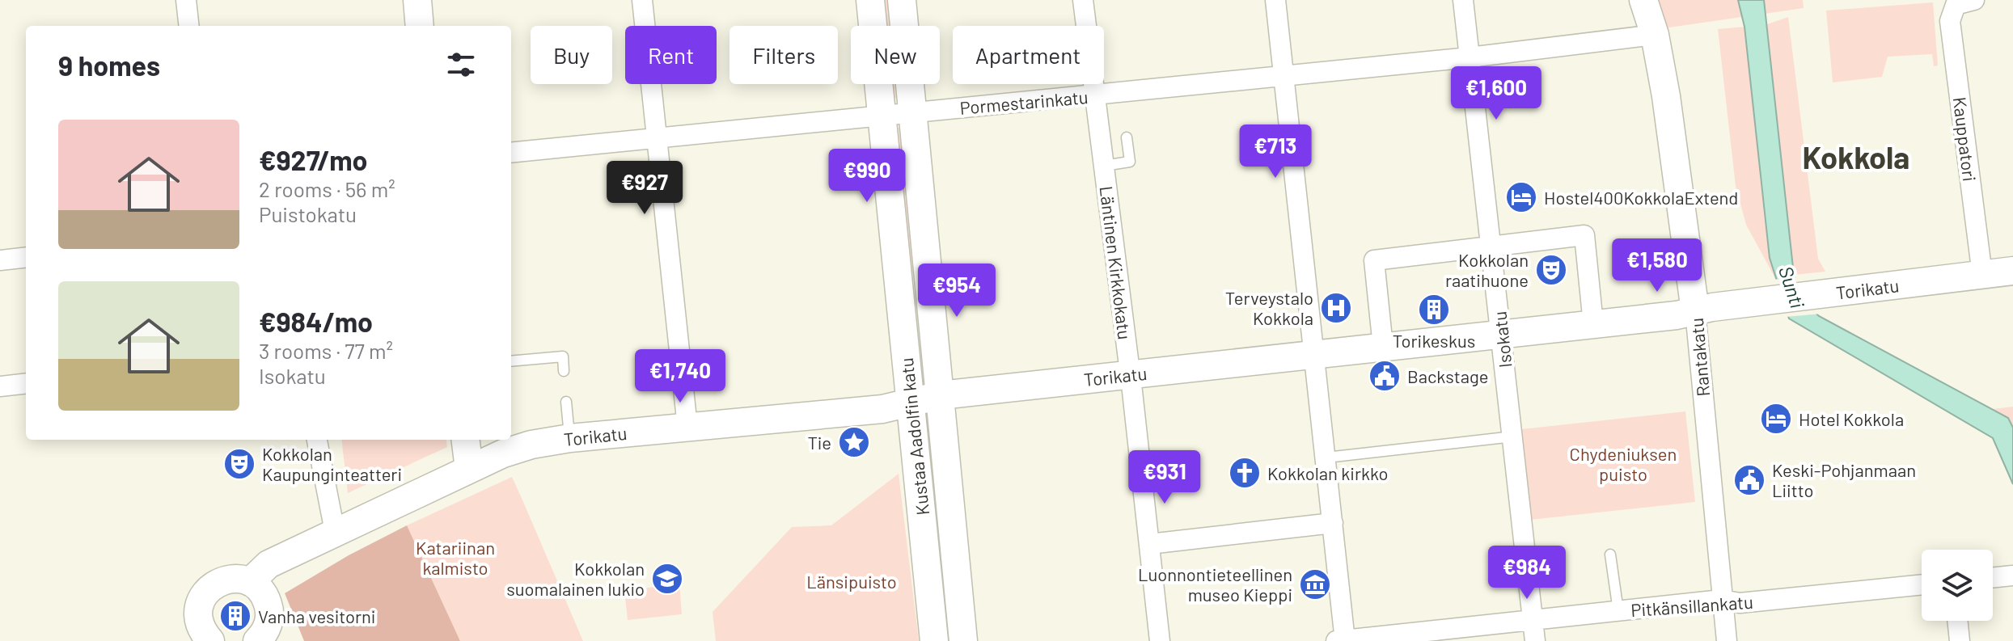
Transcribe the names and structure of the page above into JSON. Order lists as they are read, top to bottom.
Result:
{
  "streets": {
    "street": [
      "Pormestarinkatu",
      "Kauppatori",
      "Läntinen Kirkkokatu",
      "Torikatu",
      "Isokatu",
      "Rantakatu",
      "Kustaa Aadolfin katu",
      "Pitkänsillankatu"
    ]
  },
  "crossings": [
    ["Pormestarinkatu", "Läntinen Kirkkokatu"],
    ["Pormestarinkatu", "Isokatu"],
    ["Pormestarinkatu", "Rantakatu"],
    ["Pormestarinkatu", "Kustaa Aadolfin katu"],
    ["Kauppatori", "Torikatu"],
    ["Läntinen Kirkkokatu", "Torikatu"],
    ["Torikatu", "Isokatu"],
    ["Torikatu", "Rantakatu"],
    ["Torikatu", "Kustaa Aadolfin katu"],
    ["Isokatu", "Pitkänsillankatu"],
    ["Rantakatu", "Pitkänsillankatu"]
  ],
  "districts": ["Kokkola"],
  "water": ["Sunti"],
  "parks": ["Chydeniuksen puisto", "Katariinan kalmisto", "Länsipuisto"],
  "places": {
    "hotel": ["Hostel400KokkolaExtend", "Hotel Kokkola"],
    "theatre": ["Kokkolan raatihuone", "Kokkolan Kaupunginteatteri"],
    "hospital": ["Terveystalo Kokkola"],
    "building": ["Torikeskus", "Vanha vesitorni"],
    "public building": ["Backstage", "Keski-Pohjanmaan Liitto"],
    "place": ["Tie"],
    "church": ["Kokkolan kirkko"],
    "school or university": ["Kokkolan suomalainen lukio"],
    "museum": ["Luonnontieteellinen museo Kieppi"]
  },
  "page": {
    "chip": [
      "Buy",
      "Rent",
      "Filters",
      "New",
      "Apartment"
    ],
    "heading": "9 homes",
    "price": [
      "€1,600",
      "€713",
      "€990",
      "€927",
      "€1,580",
      "€954",
      "€1,740",
      "€931",
      "€984"
    ],
    "list": [
      {
        "name": "€927/mo",
        "note": "2 rooms · 56 m² · Puistokatu"
      },
      {
        "name": "€984/mo",
        "note": "3 rooms · 77 m² · Isokatu"
      }
    ]
  }
}
